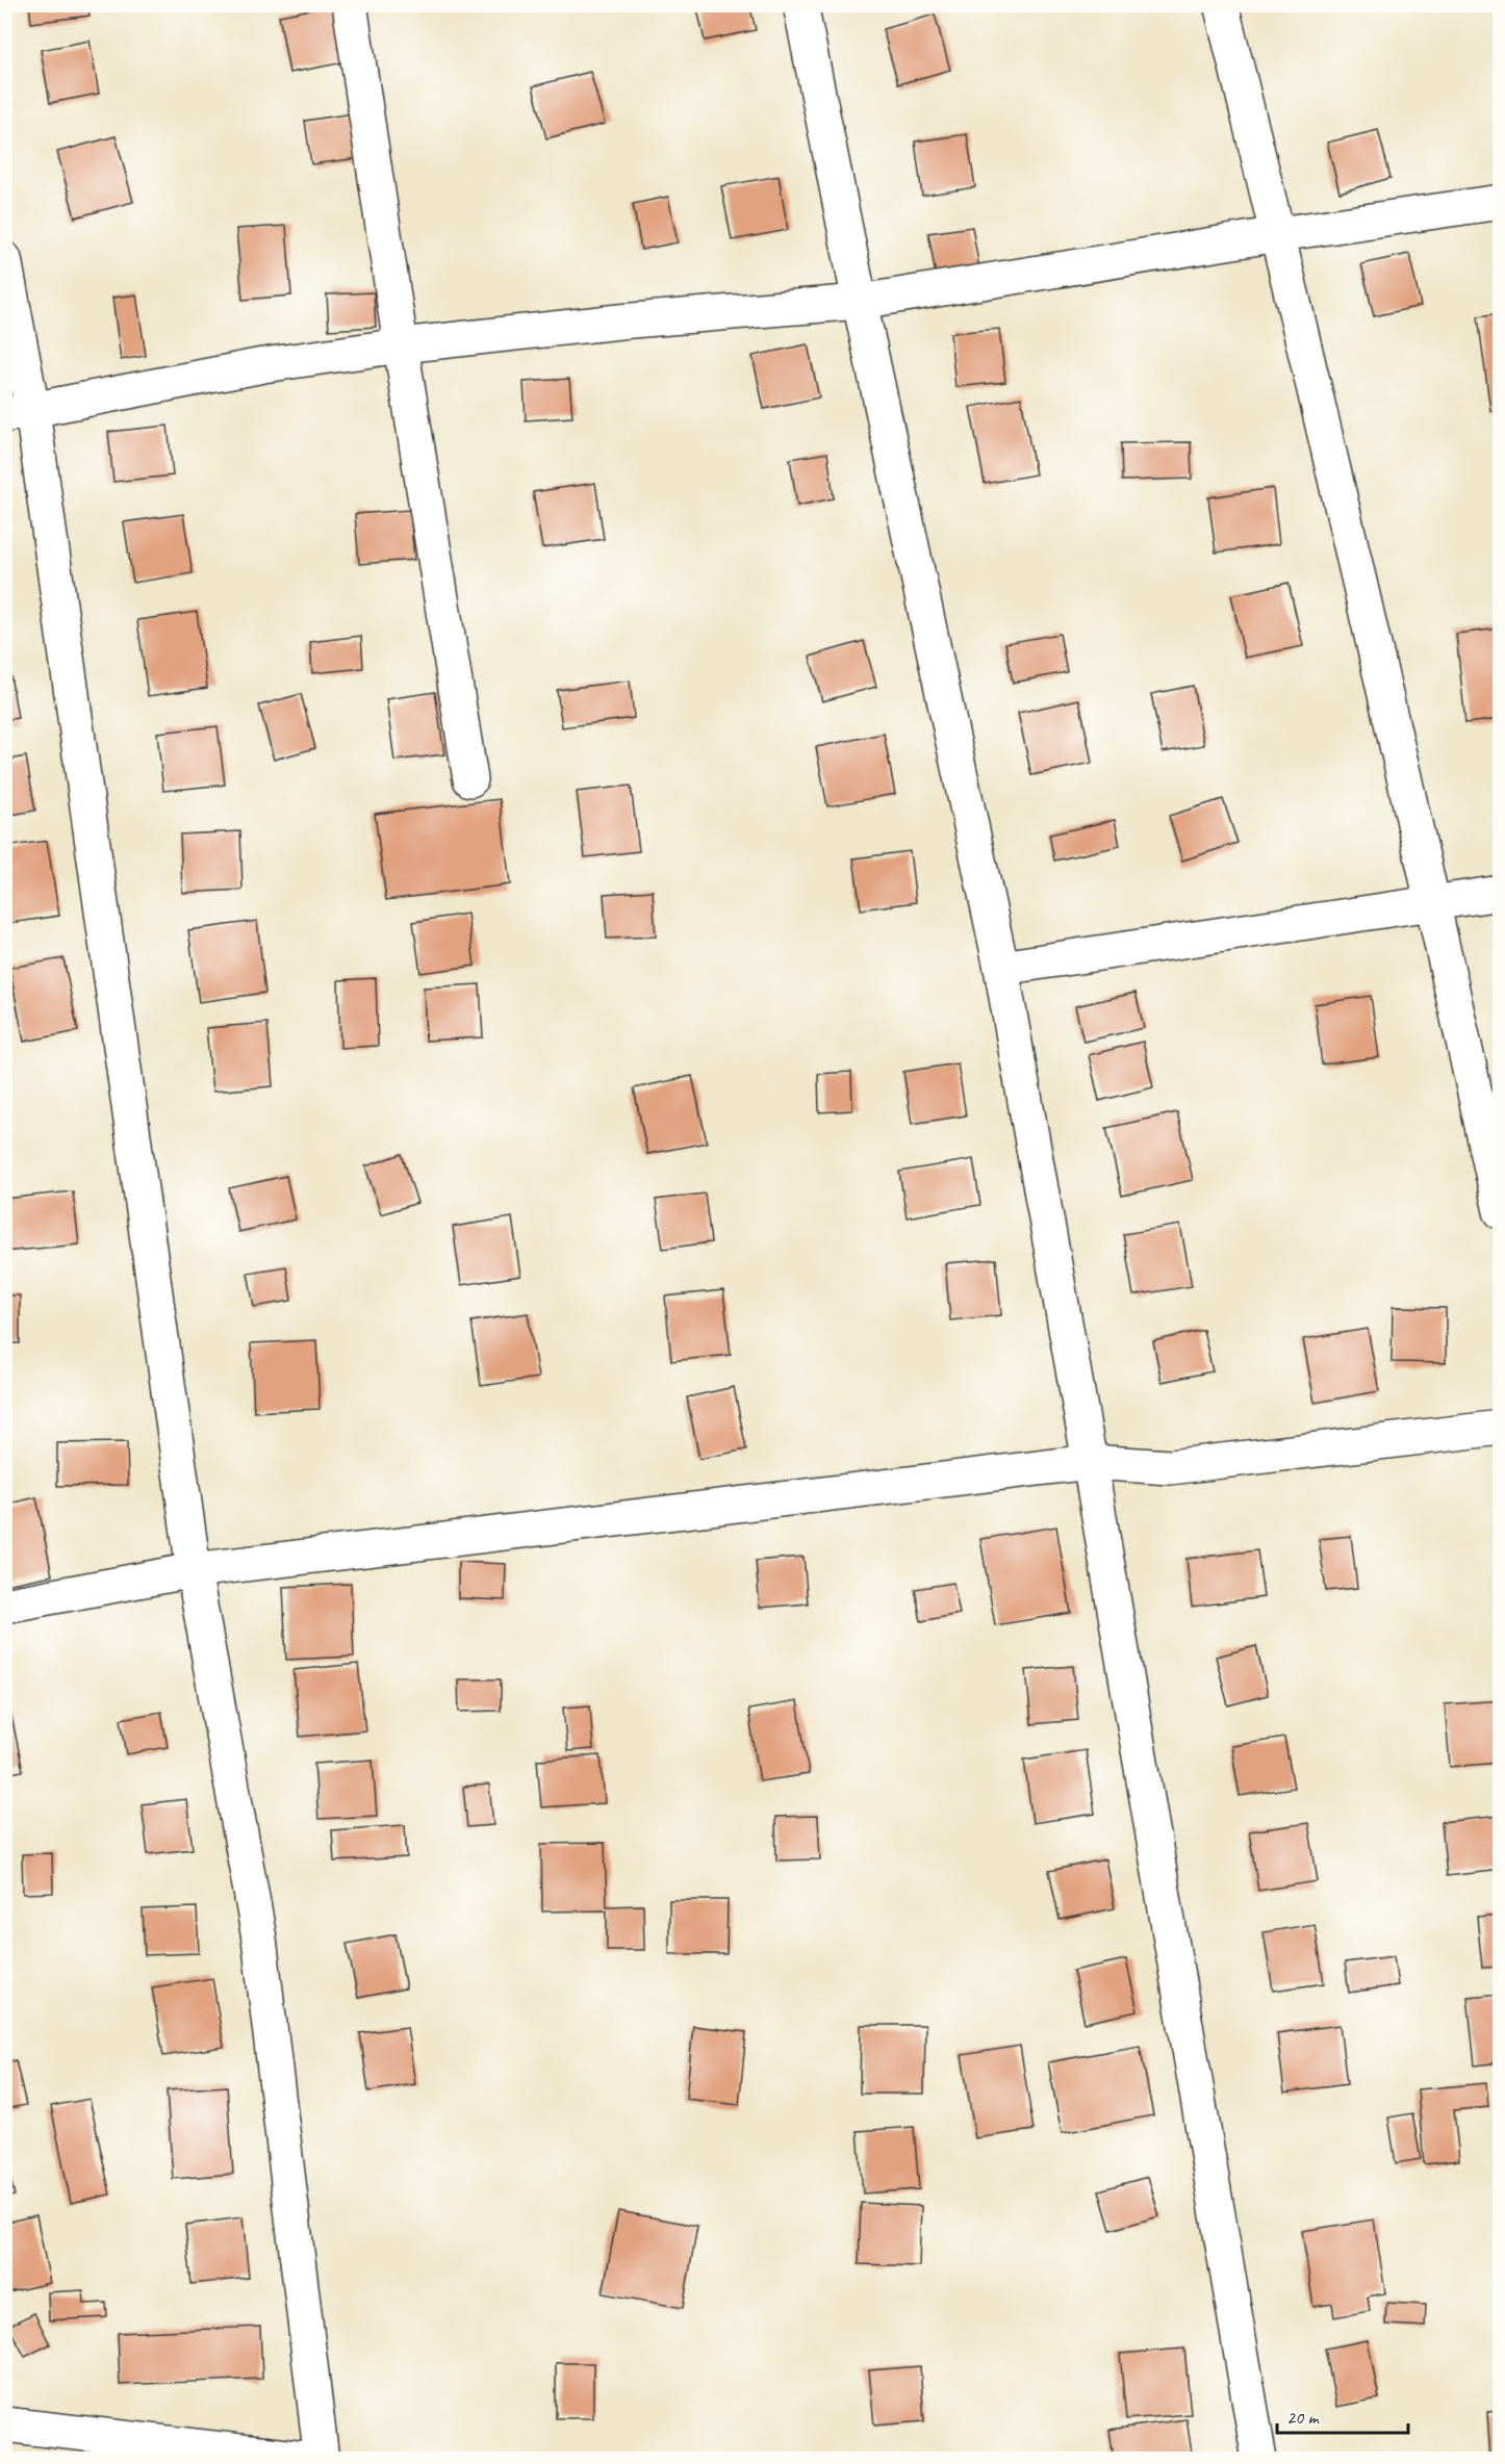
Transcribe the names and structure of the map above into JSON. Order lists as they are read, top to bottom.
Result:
{
  "scale_bar": "20 m"
}
